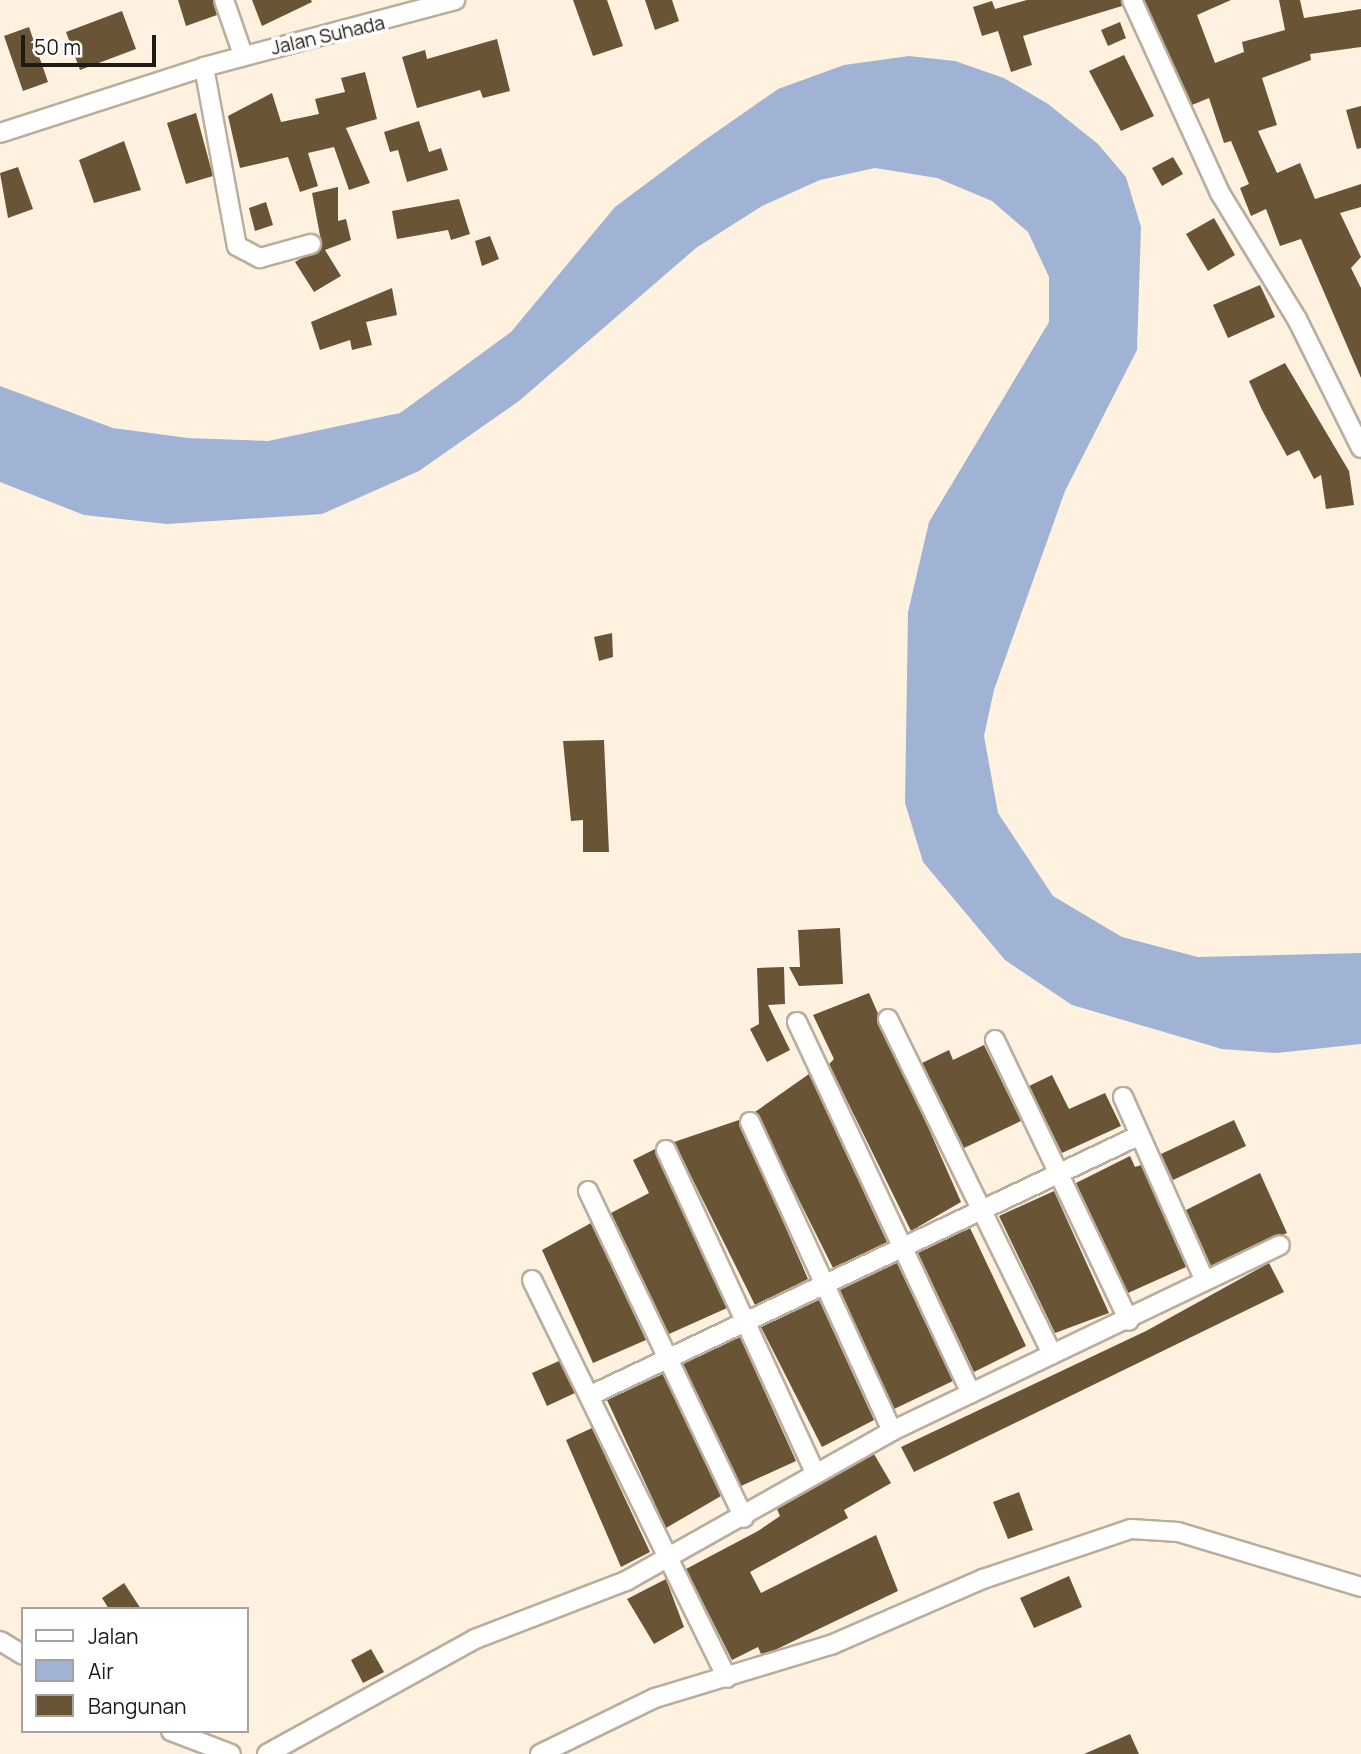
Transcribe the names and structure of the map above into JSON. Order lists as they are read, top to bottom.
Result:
{
  "streets": {
    "street": ["Jalan Suhada"]
  },
  "legend": ["Jalan", "Air", "Bangunan"],
  "scale_bar": "50 m"
}
